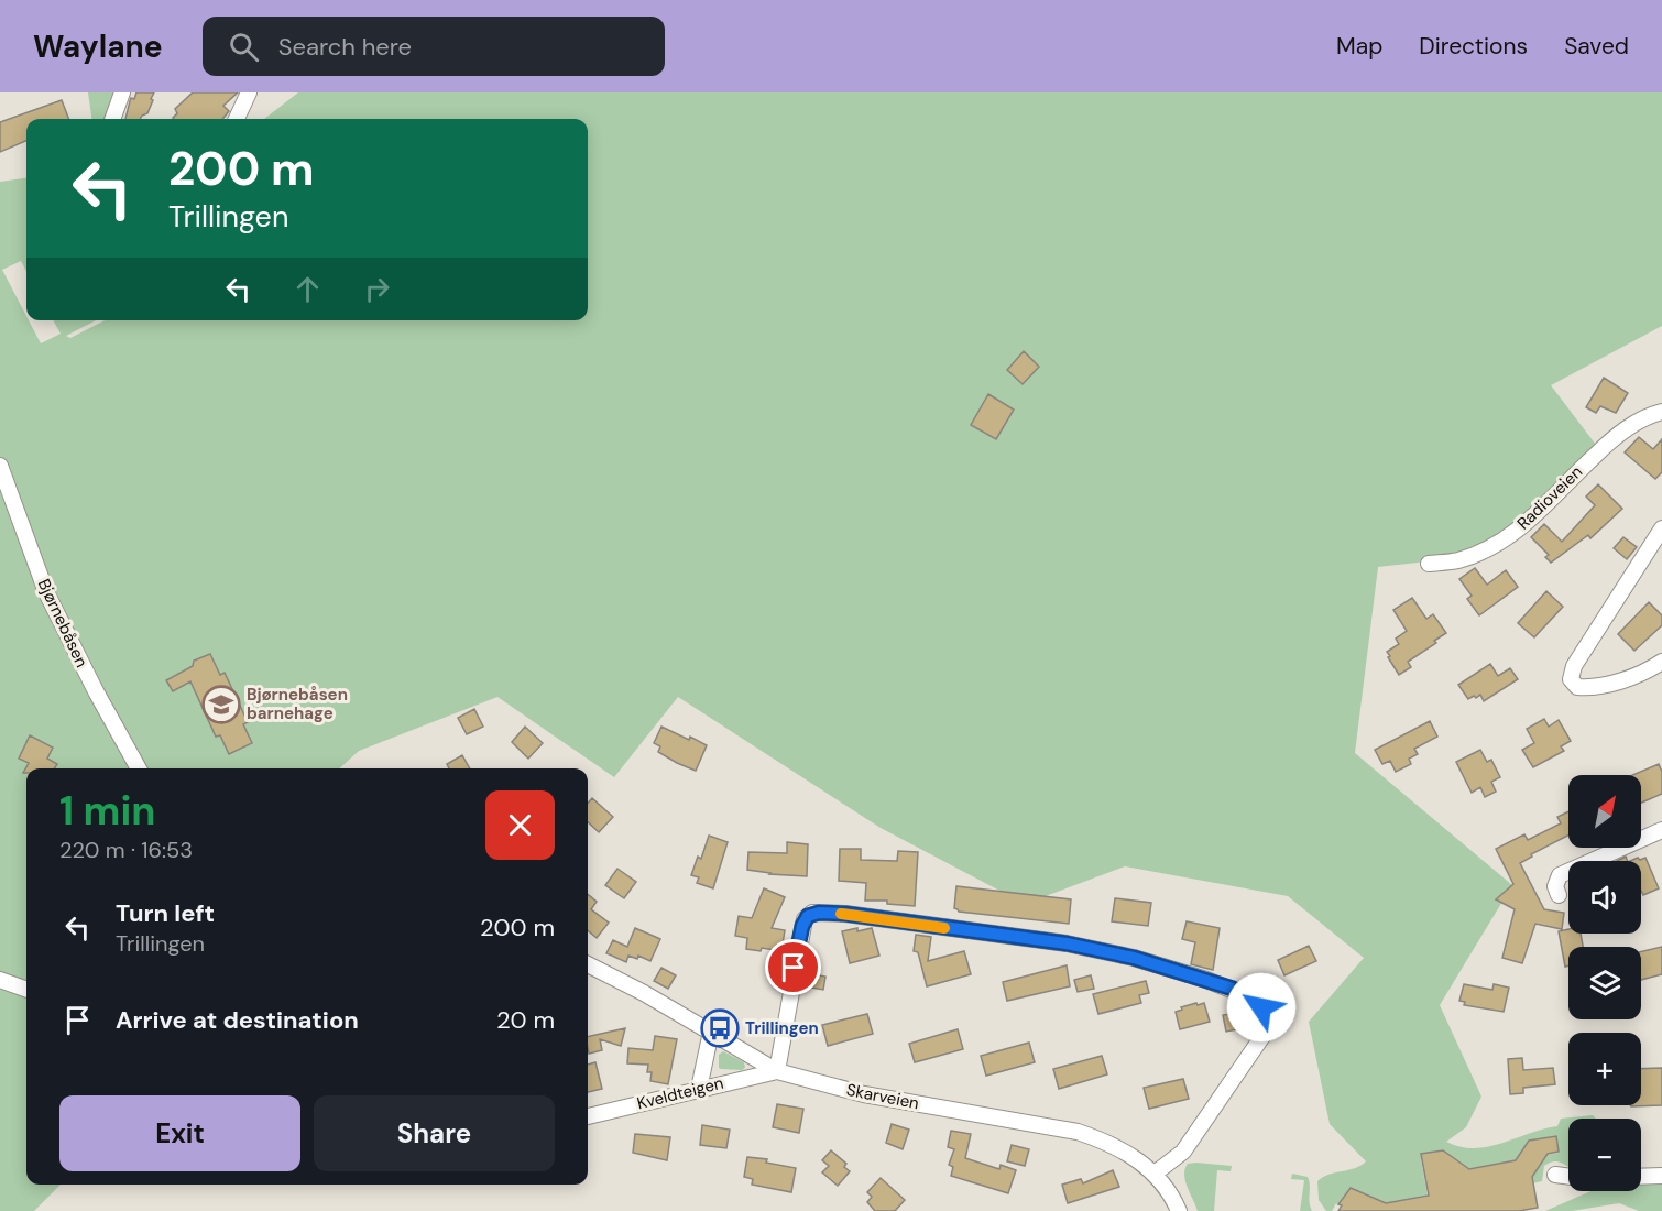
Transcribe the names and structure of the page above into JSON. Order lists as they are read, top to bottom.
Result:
{
  "streets": {
    "street": [
      "Radioveien",
      "Bjørnebåsen",
      "Kveldteigen",
      "Skarveien"
    ]
  },
  "crossings": [
    ["Kveldteigen", "Skarveien"]
  ],
  "places": {
    "school or university": ["Bjørnebåsen barnehage"],
    "bus stop": ["Trillingen"]
  },
  "north": "top right",
  "page": {
    "header": "Waylane",
    "search": "Search here",
    "nav": ["Map", "Directions", "Saved"],
    "turn": ["200 m", "Trillingen"],
    "heading": ["1 min", "220 m · 16:53"],
    "map_buttons": ["+", "−"],
    "list": [
      {
        "name": "Turn left",
        "note": "Trillingen",
        "value": "200 m"
      },
      {
        "name": "Arrive at destination",
        "value": "20 m"
      }
    ],
    "buttons": ["Exit", "Share"]
  }
}
